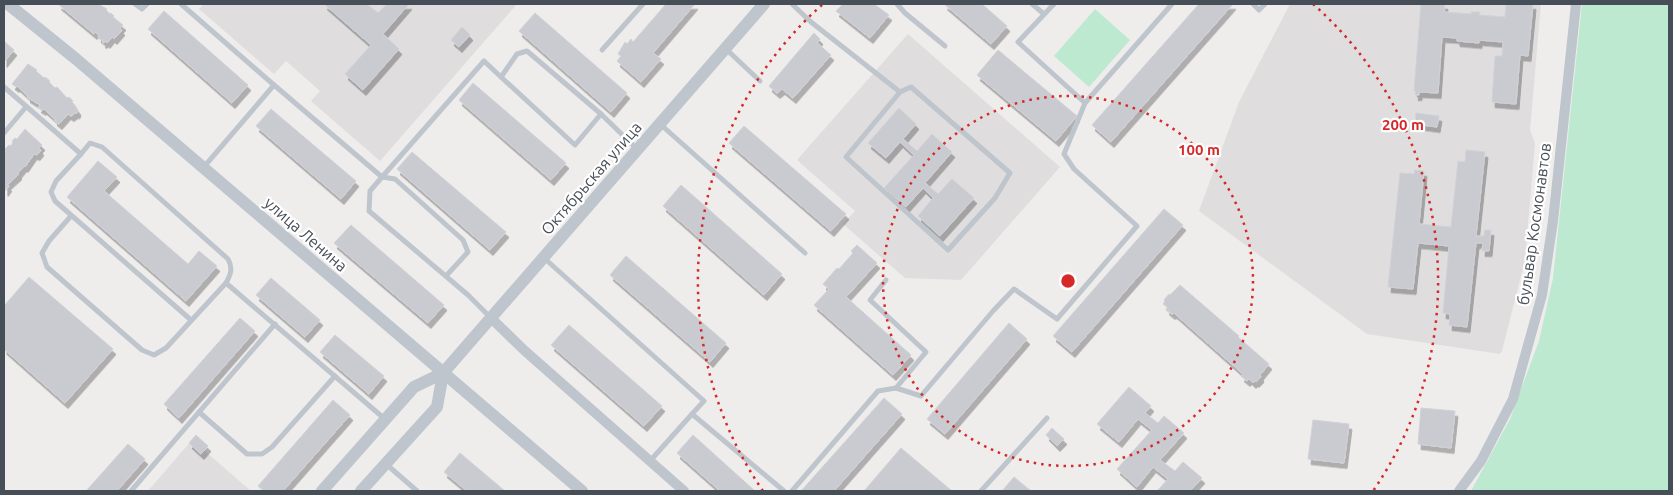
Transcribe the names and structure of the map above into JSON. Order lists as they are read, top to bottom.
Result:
{
  "streets": {
    "street": ["Октябрьская улица", "бульвар Космонавтов", "улица Ленина"]
  },
  "crossings": [
    ["Октябрьская улица", "улица Ленина"]
  ],
  "rings": ["200 m", "100 m"]
}
